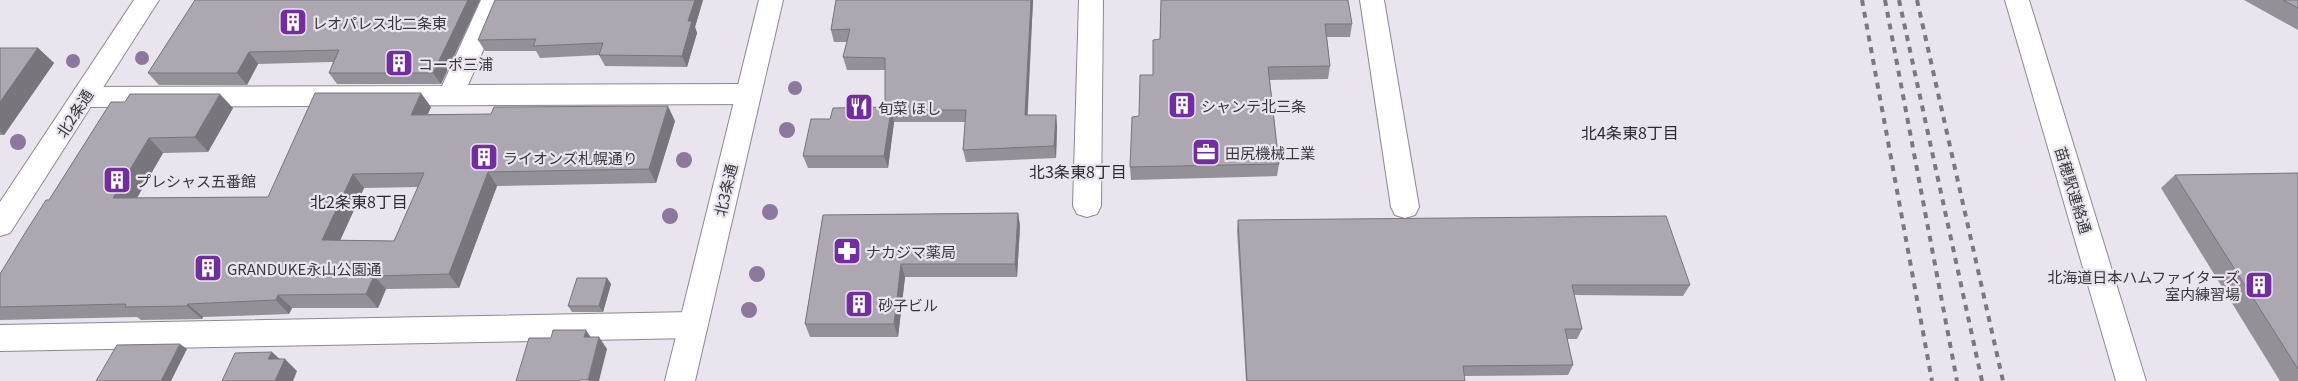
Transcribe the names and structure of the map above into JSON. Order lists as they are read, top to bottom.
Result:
{
  "streets": {
    "street": ["北2条通", "北3条通", "苗穂駅連絡通"]
  },
  "districts": ["北4条東8丁目", "北3条東8丁目", "北2条東8丁目"],
  "places": {
    "building": [
      "レオパレス北二条東",
      "コーポ三浦",
      "シャンテ北三条",
      "ライオンズ札幌通り",
      "プレシャス五番館",
      "GRANDUKE永山公園通",
      "北海道日本ハムファイターズ 室内練習場",
      "砂子ビル"
    ],
    "restaurant": ["旬菜 ほし"],
    "office": ["田尻機械工業"],
    "pharmacy": ["ナカジマ薬局"]
  }
}
